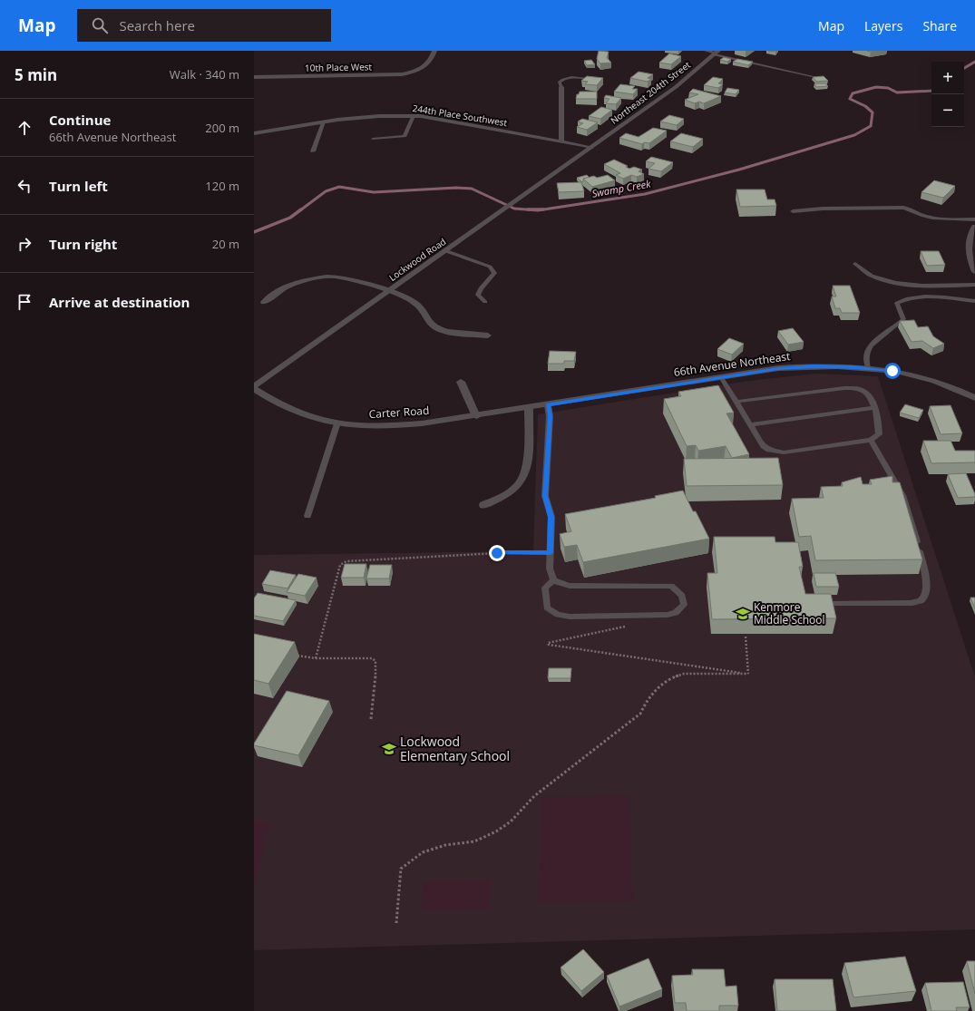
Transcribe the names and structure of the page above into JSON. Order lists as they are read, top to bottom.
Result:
{
  "streets": {
    "street": [
      "10th Place West",
      "Northeast 204th Street",
      "244th Place Southwest",
      "Lockwood Road",
      "66th Avenue Northeast",
      "Carter Road"
    ]
  },
  "crossings": [
    ["Northeast 204th Street", "244th Place Southwest"],
    ["Northeast 204th Street", "Lockwood Road"],
    ["244th Place Southwest", "Lockwood Road"],
    ["Lockwood Road", "Carter Road"],
    ["66th Avenue Northeast", "Carter Road"]
  ],
  "water": ["Swamp Creek"],
  "places": {
    "school or university": ["Kenmore Middle School", "Lockwood Elementary School"]
  },
  "page": {
    "header": "Map",
    "search": "Search here",
    "nav": ["Map", "Layers", "Share"],
    "heading": ["5 min", "Walk · 340 m"],
    "map_buttons": ["+", "−"],
    "list": [
      ["Continue", "66th Avenue Northeast", "200 m"],
      ["Turn left", "120 m"],
      ["Turn right", "20 m"],
      "Arrive at destination"
    ]
  }
}
